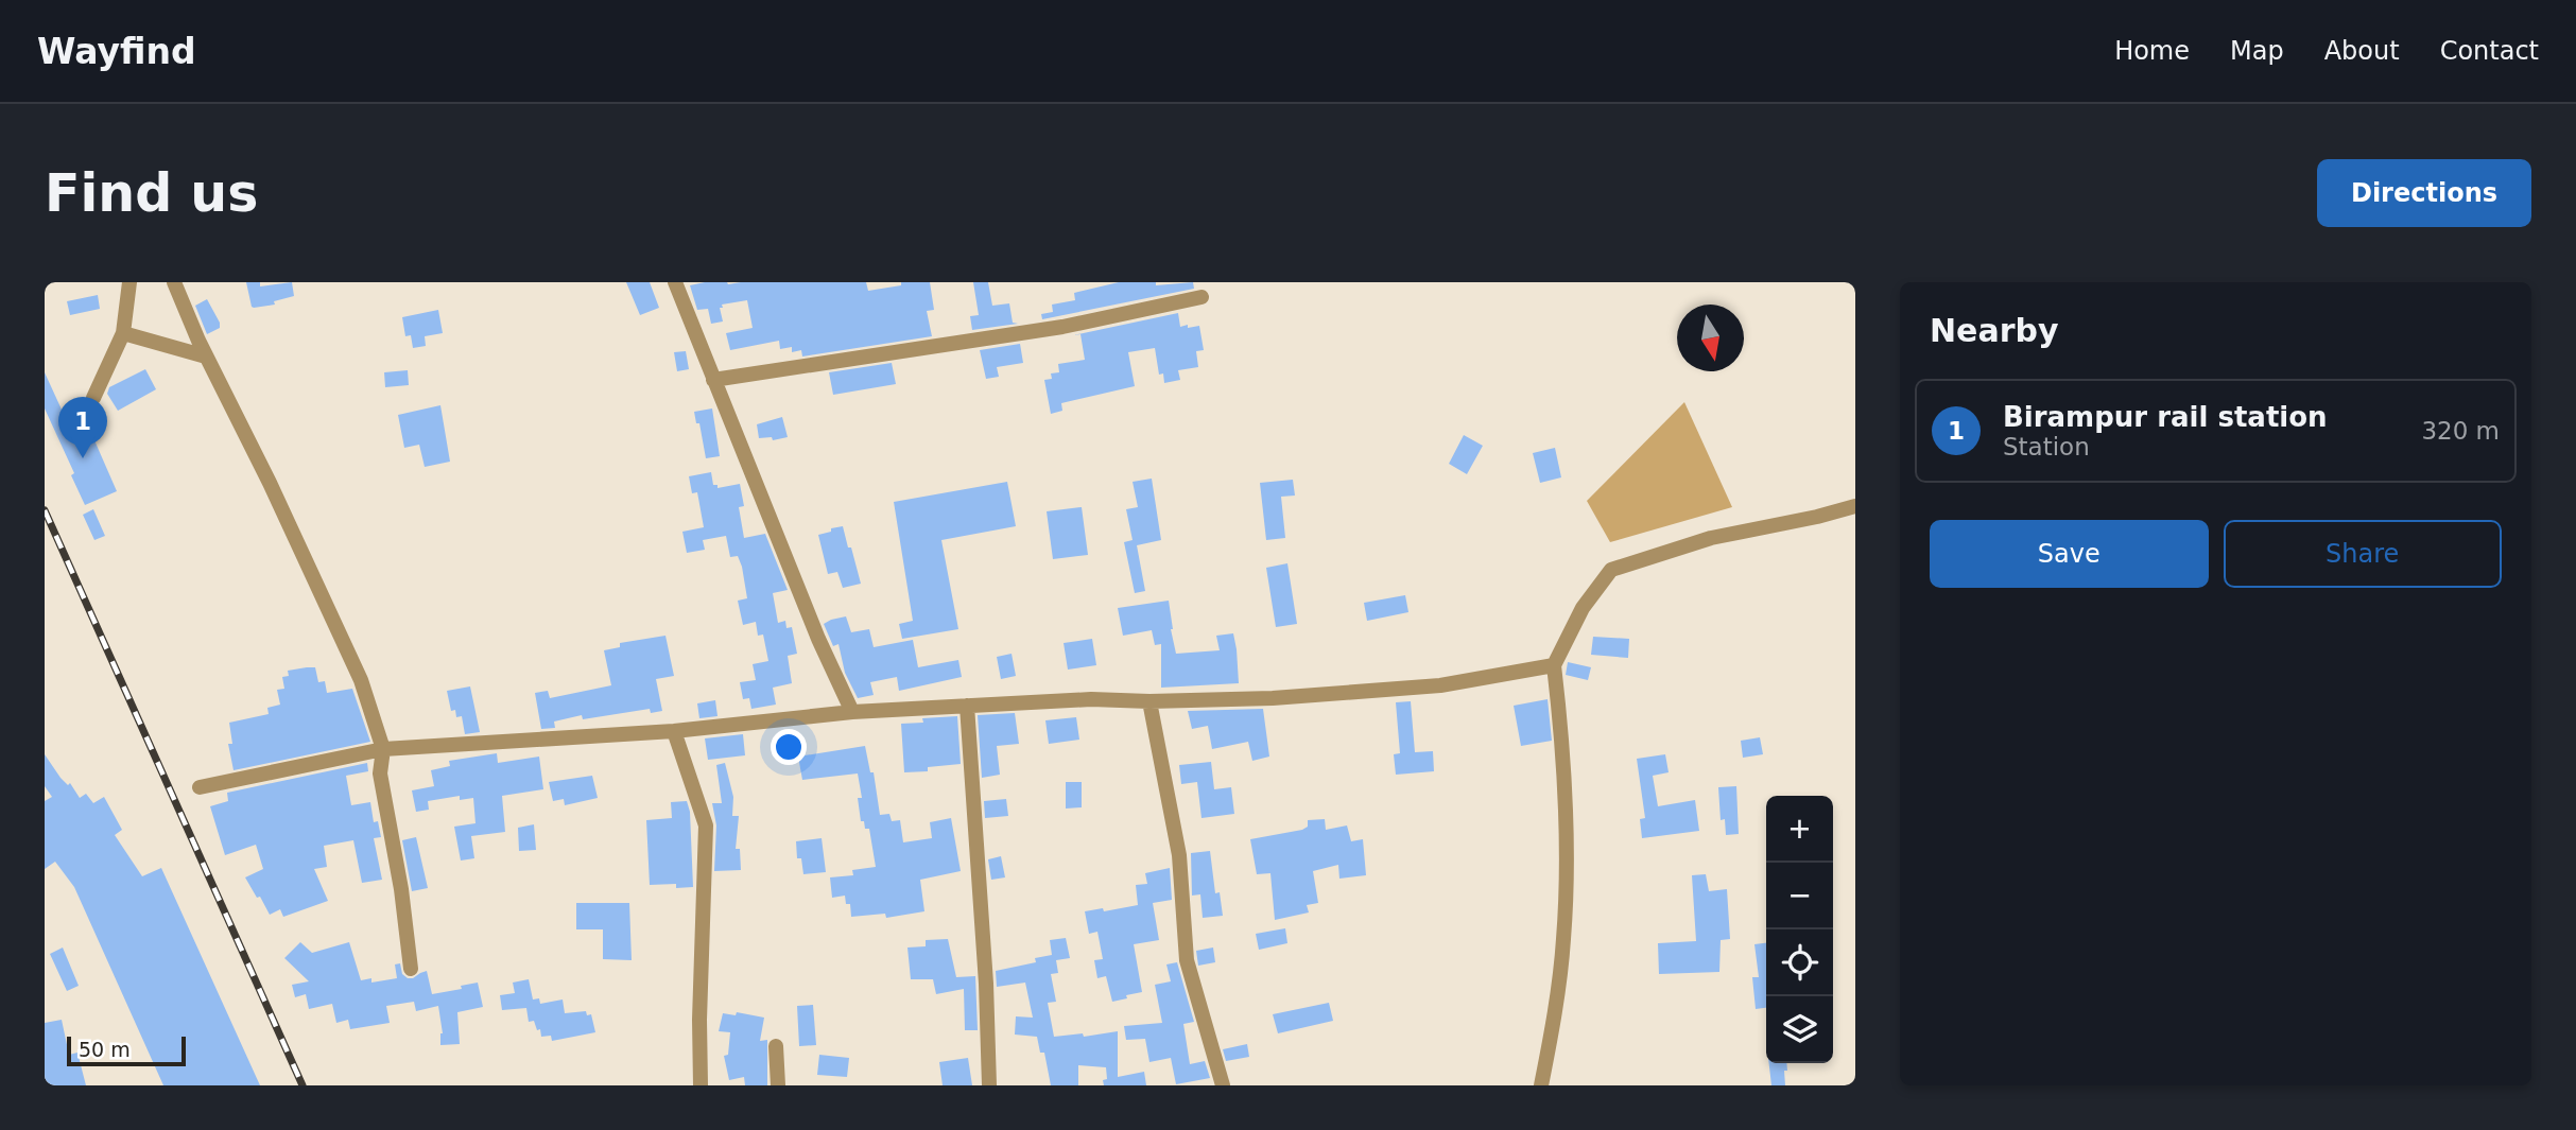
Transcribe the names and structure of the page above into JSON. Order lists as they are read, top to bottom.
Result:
{
  "scale_bar": "50 m",
  "north": "bottom",
  "page": {
    "header": "Wayfind",
    "nav": [
      "Home",
      "Map",
      "About",
      "Contact"
    ],
    "buttons": [
      "Directions",
      ["Save", "Share"]
    ],
    "title": "Find us",
    "heading": "Nearby",
    "list": [
      {
        "mark": "1",
        "name": "Birampur rail station",
        "note": "Station",
        "value": "320 m"
      }
    ],
    "pins": "1",
    "map_buttons": ["+", "−"],
    "scale": "50 m"
  }
}
